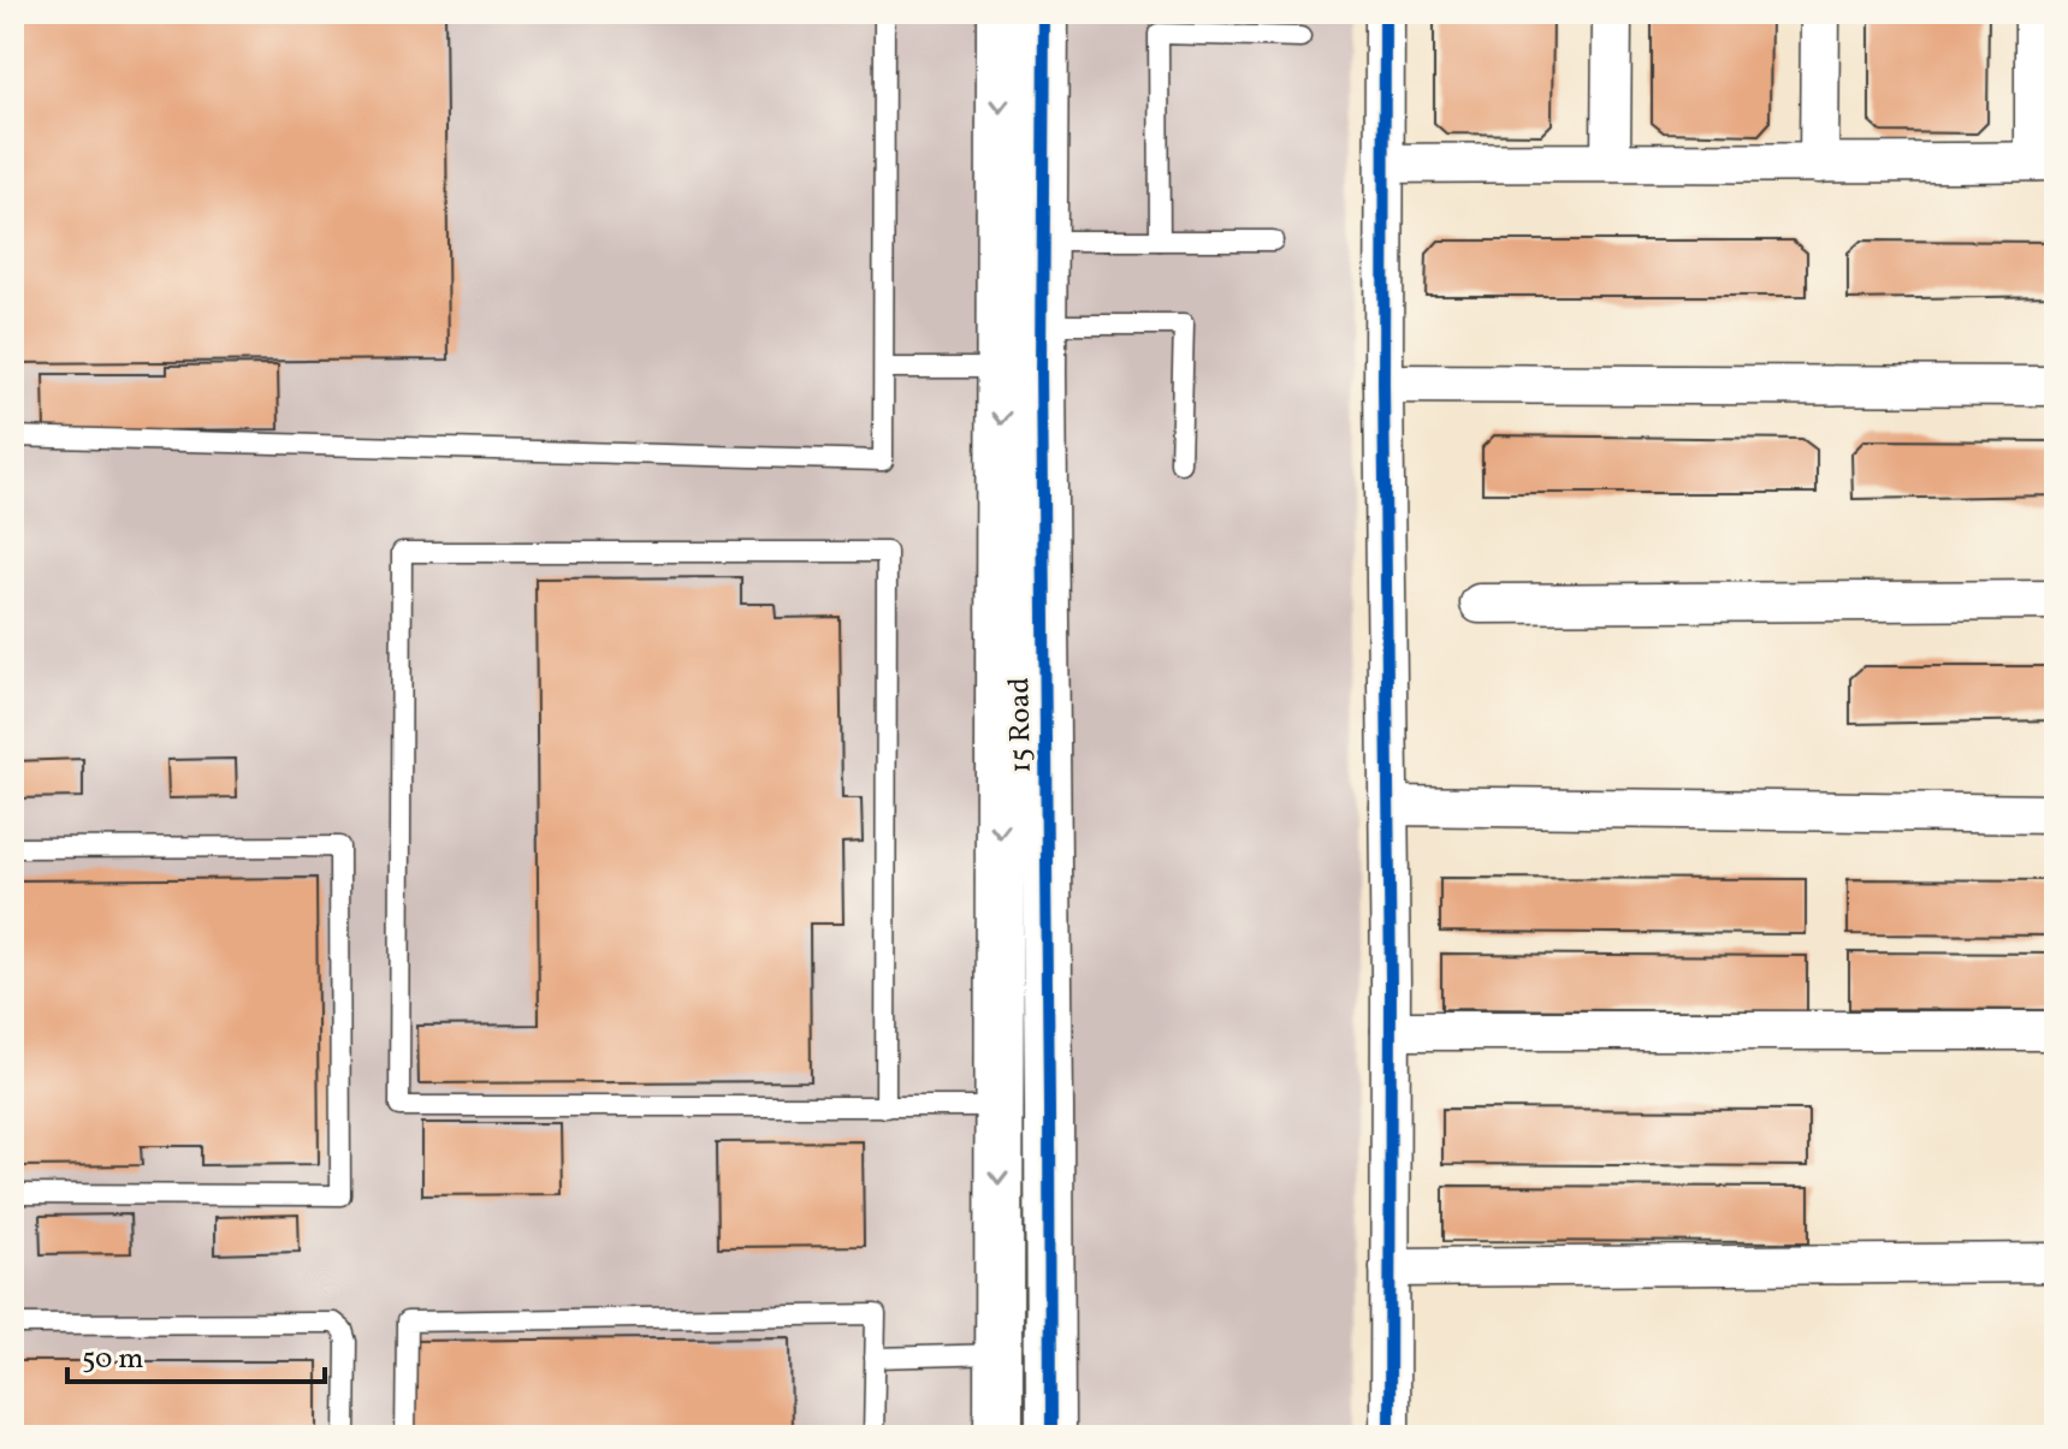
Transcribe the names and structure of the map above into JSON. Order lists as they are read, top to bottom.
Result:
{
  "streets": {
    "street": ["15 Road"]
  },
  "scale_bar": "50 m"
}
